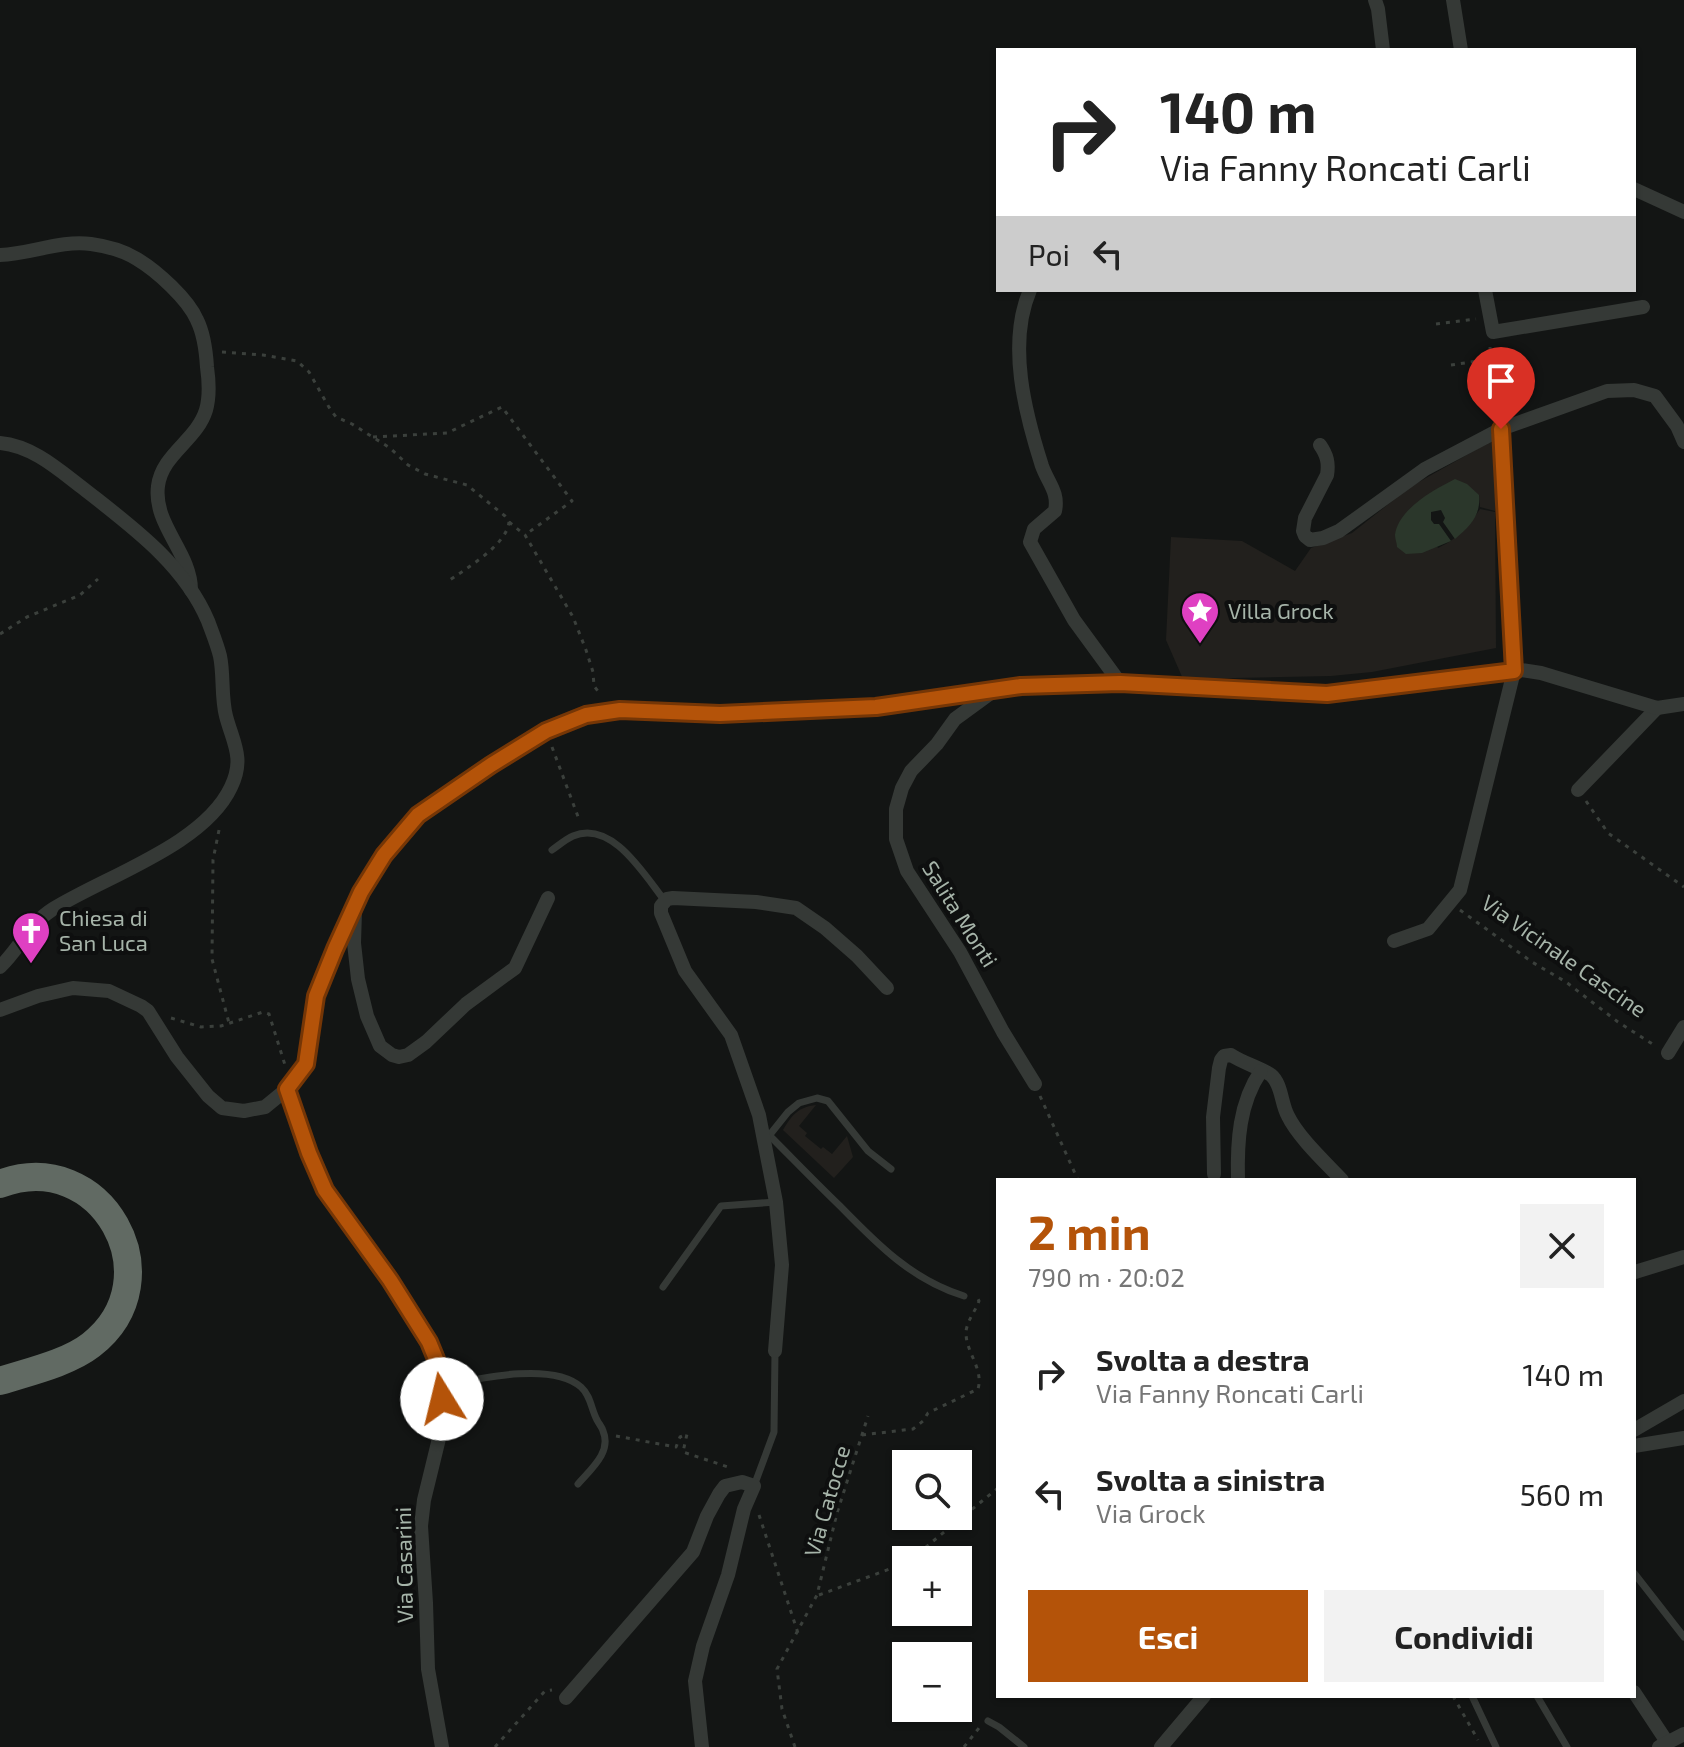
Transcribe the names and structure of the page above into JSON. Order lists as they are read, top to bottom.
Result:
{
  "streets": {
    "street": ["Salita Monti", "Via Vicinale Cascine", "Via Casarini"],
    "path": ["Via Catocce"]
  },
  "places": {
    "place": ["Villa Grock"],
    "church": ["Chiesa di San Luca"]
  },
  "page": {
    "turn": ["140 m", "Via Fanny Roncati Carli"],
    "then": "Poi",
    "heading": ["2 min", "790 m · 20:02"],
    "list": [
      {
        "name": "Svolta a destra",
        "note": "Via Fanny Roncati Carli",
        "value": "140 m"
      },
      {
        "name": "Svolta a sinistra",
        "note": "Via Grock",
        "value": "560 m"
      }
    ],
    "map_buttons": ["+", "−"],
    "buttons": ["Esci", "Condividi"]
  }
}
